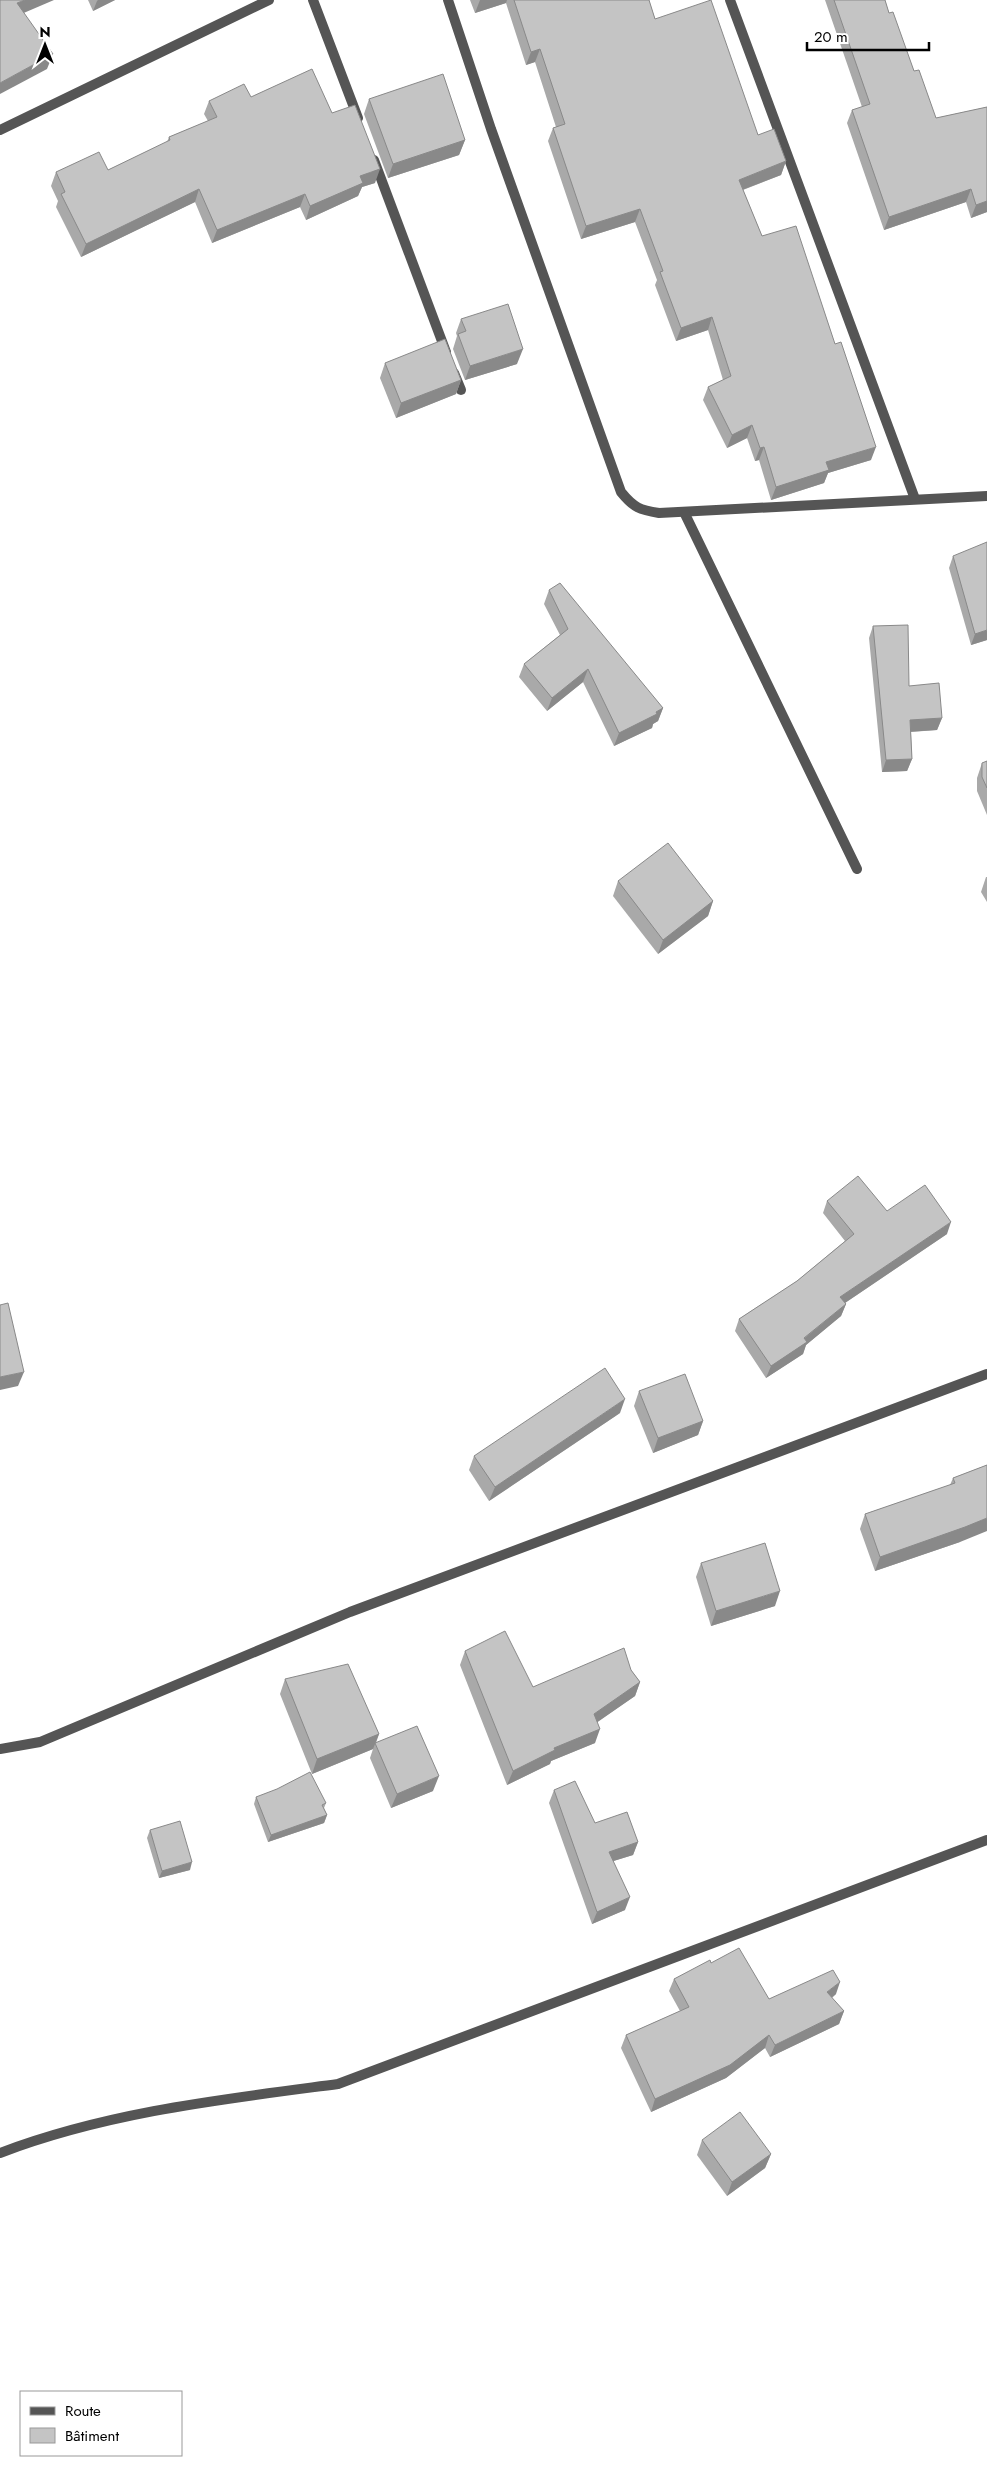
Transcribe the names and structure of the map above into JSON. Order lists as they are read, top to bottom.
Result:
{
  "legend": ["Route", "Bâtiment"],
  "scale_bar": "20 m",
  "north": "top"
}
